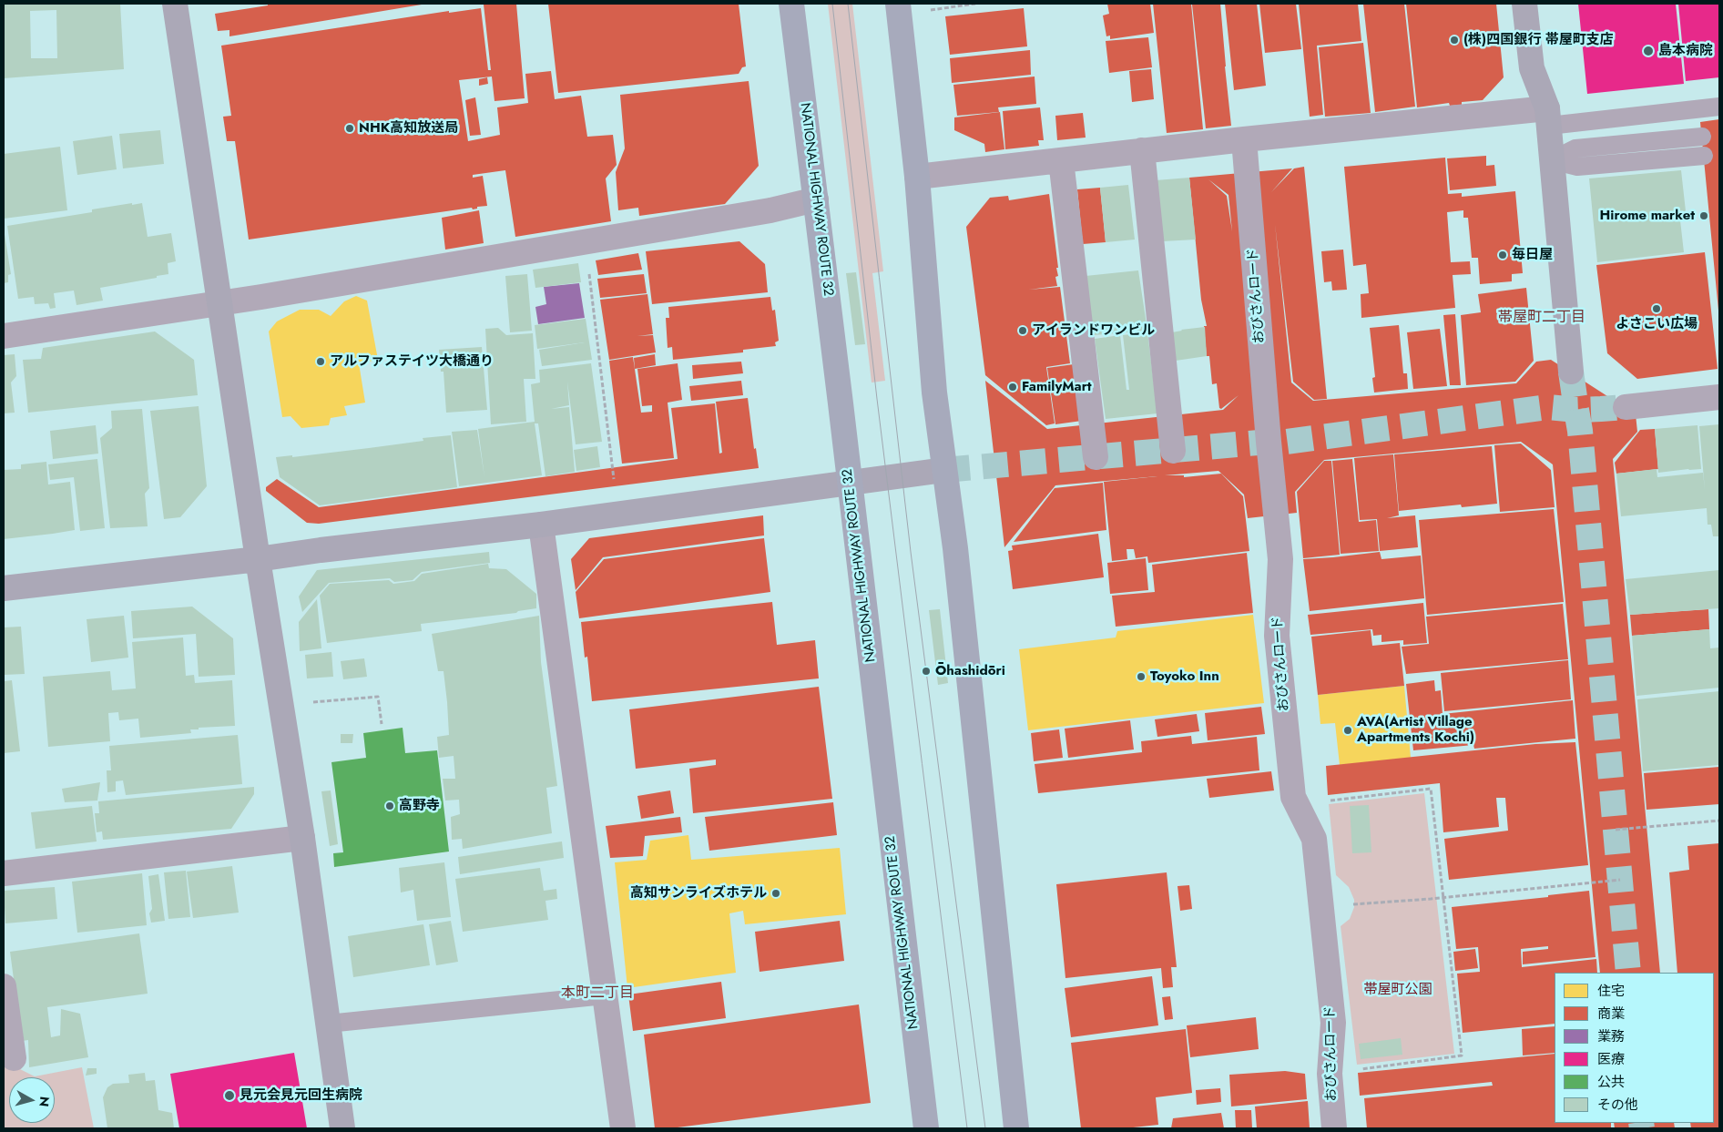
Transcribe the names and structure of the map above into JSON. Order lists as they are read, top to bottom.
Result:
{
  "streets": {
    "highway": ["NATIONAL HIGHWAY ROUTE 32"],
    "street": ["おびさんロード"]
  },
  "districts": ["帯屋町二丁目", "本町二丁目"],
  "parks": ["帯屋町公園"],
  "places": [
    "(株)四国銀行 帯屋町支店",
    "島本病院",
    "NHK高知放送局",
    "Hirome market",
    "毎日屋",
    "よさこい広場",
    "アイランドワンビル",
    "アルファステイツ大橋通り",
    "FamilyMart",
    "Ōhashidōri",
    "Toyoko Inn",
    "AVA(Artist Village Apartments Kochi)",
    "高野寺",
    "高知サンライズホテル",
    "見元会見元回生病院"
  ],
  "legend": [
    "住宅",
    "商業",
    "業務",
    "医療",
    "公共",
    "その他"
  ],
  "north": "right"
}
